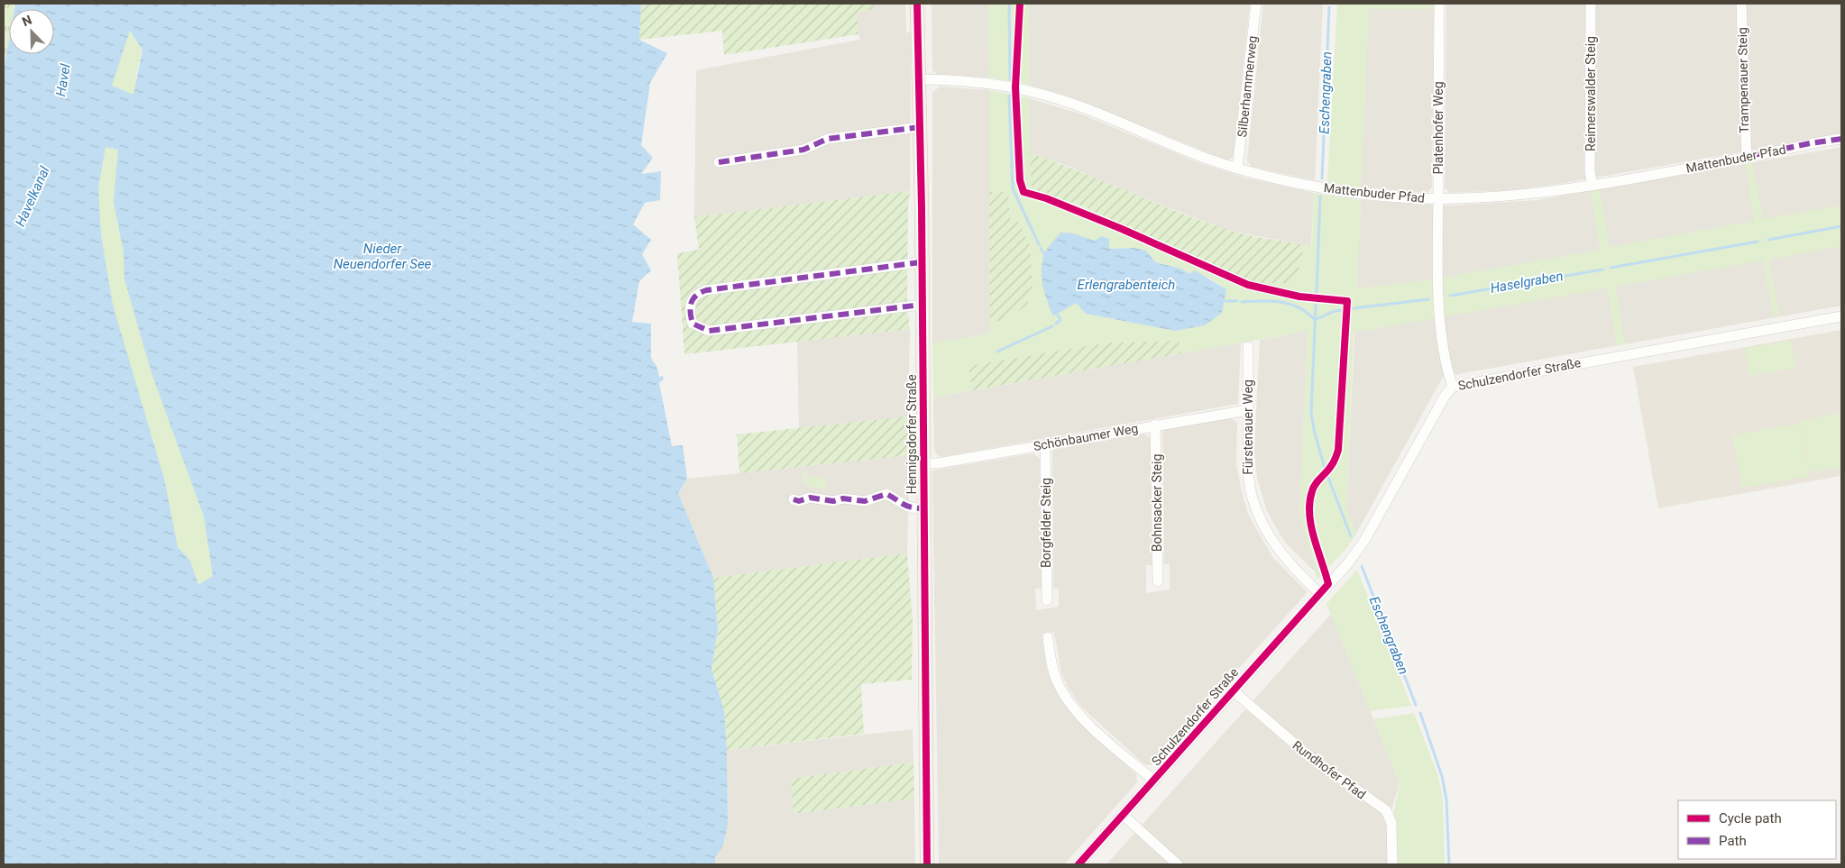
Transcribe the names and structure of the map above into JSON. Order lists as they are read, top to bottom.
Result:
{
  "streets": {
    "main road": ["Hennigsdorfer Straße"],
    "street": [
      "Trampenauer Steig",
      "Silberhammerweg",
      "Reimerswalder Steig",
      "Platenhofer Weg",
      "Mattenbuder Pfad",
      "Schulzendorfer Straße",
      "Fürstenauer Weg",
      "Schönbaumer Weg",
      "Bohnsacker Steig",
      "Borgfelder Steig",
      "Rundhofer Pfad"
    ]
  },
  "crossings": [
    ["Trampenauer Steig", "Mattenbuder Pfad"],
    ["Silberhammerweg", "Mattenbuder Pfad"],
    ["Reimerswalder Steig", "Mattenbuder Pfad"],
    ["Platenhofer Weg", "Mattenbuder Pfad"],
    ["Platenhofer Weg", "Schulzendorfer Straße"],
    ["Mattenbuder Pfad", "Hennigsdorfer Straße"],
    ["Schulzendorfer Straße", "Fürstenauer Weg"],
    ["Schulzendorfer Straße", "Rundhofer Pfad"],
    ["Fürstenauer Weg", "Schönbaumer Weg"],
    ["Hennigsdorfer Straße", "Schönbaumer Weg"],
    ["Schönbaumer Weg", "Bohnsacker Steig"],
    ["Schönbaumer Weg", "Borgfelder Steig"]
  ],
  "water": [
    "Havel",
    "Eschengraben",
    "Havelkanal",
    "Nieder Neuendorfer See",
    "Haselgraben",
    "Erlengrabenteich"
  ],
  "legend": ["Cycle path", "Path"],
  "north": "top left"
}
